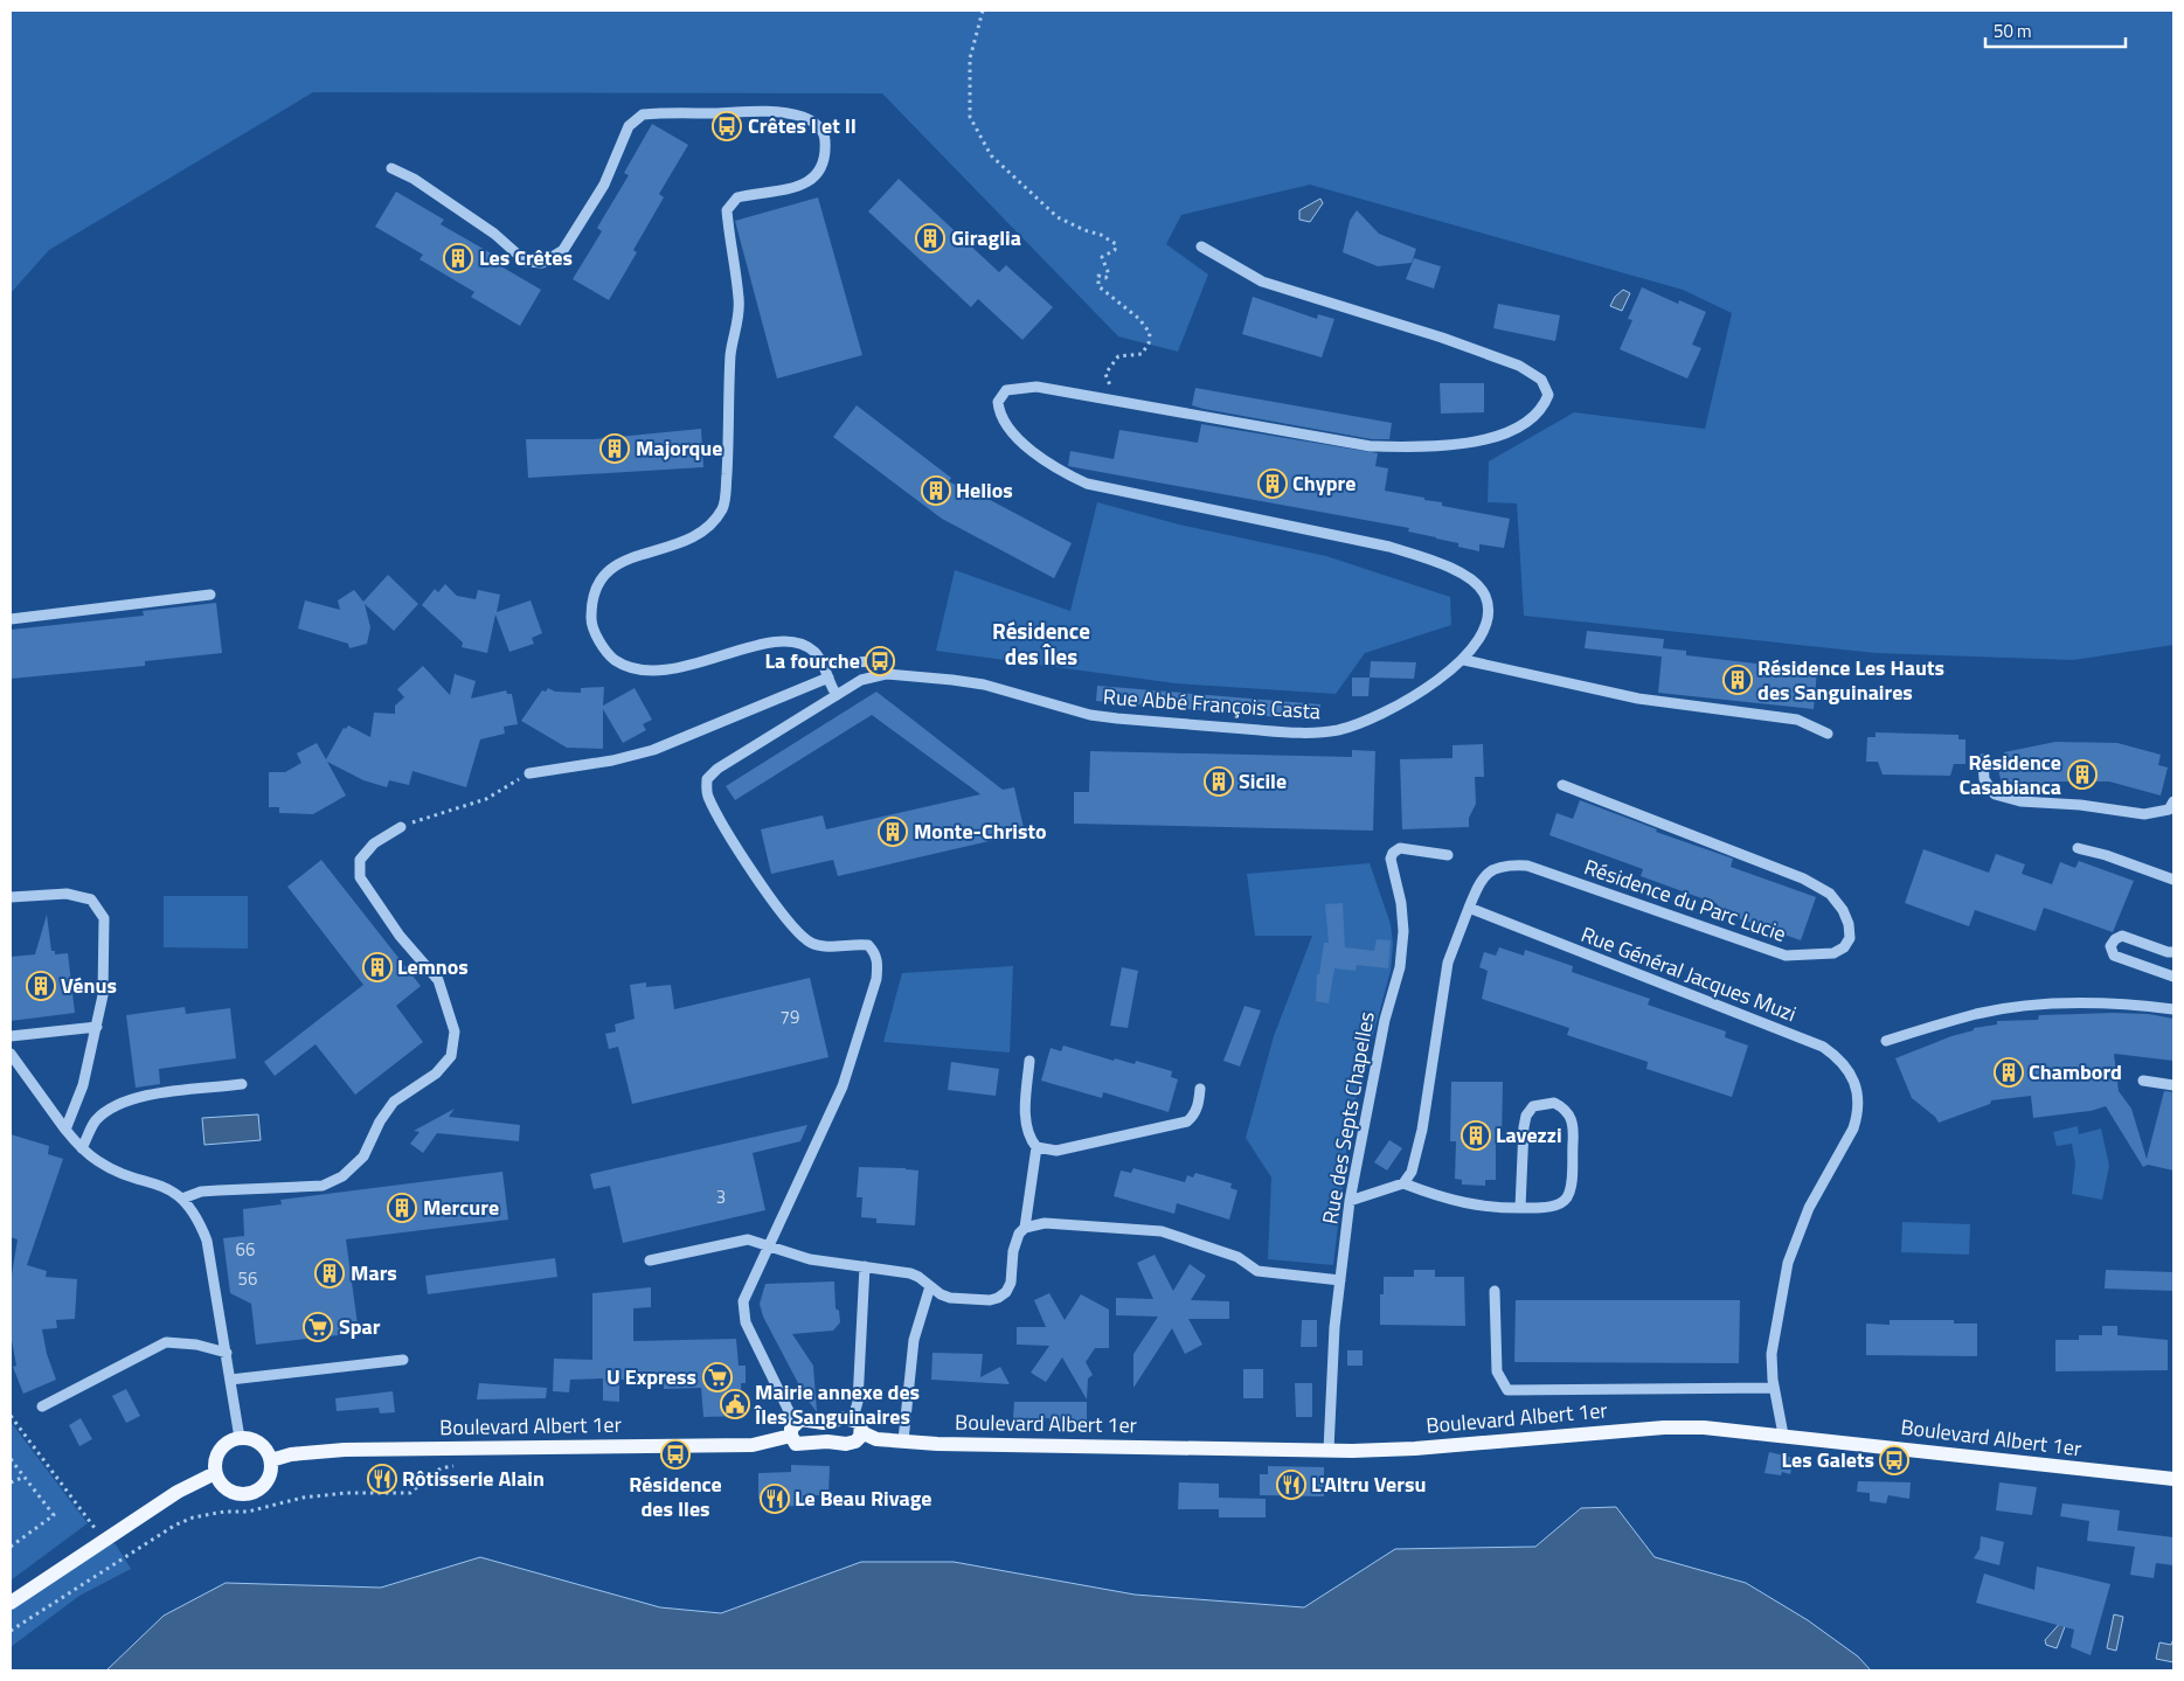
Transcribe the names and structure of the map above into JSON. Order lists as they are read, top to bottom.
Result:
{
  "streets": {
    "main road": ["Boulevard Albert 1er"],
    "street": [
      "Rue Abbé François Casta",
      "Résidence du Parc Lucie",
      "Rue Général Jacques Muzi",
      "Rue des Septs Chapelles"
    ]
  },
  "crossings": [
    ["Résidence du Parc Lucie", "Rue Général Jacques Muzi"],
    ["Rue Général Jacques Muzi", "Boulevard Albert 1er"],
    ["Rue des Septs Chapelles", "Boulevard Albert 1er"]
  ],
  "districts": ["Résidence des Îles"],
  "places": {
    "bus stop": [
      "Crêtes I et II",
      "La fourche",
      "Résidence des Iles",
      "Les Galets"
    ],
    "building": [
      "Giraglia",
      "Les Crêtes",
      "Majorque",
      "Chypre",
      "Helios",
      "Résidence Les Hauts des Sanguinaires",
      "Résidence Casabianca",
      "Sicile",
      "Monte-Christo",
      "Lemnos",
      "Vénus",
      "Chambord",
      "Lavezzi",
      "Mercure",
      "Mars"
    ],
    "supermarket": ["Spar", "U Express"],
    "public building": ["Mairie annexe des Îles Sanguinaires"],
    "restaurant": ["Rôtisserie Alain", "L'Altru Versu", "Le Beau Rivage"]
  },
  "house_numbers": [
    "79",
    "3",
    "66",
    "56"
  ],
  "scale_bar": "50 m"
}
